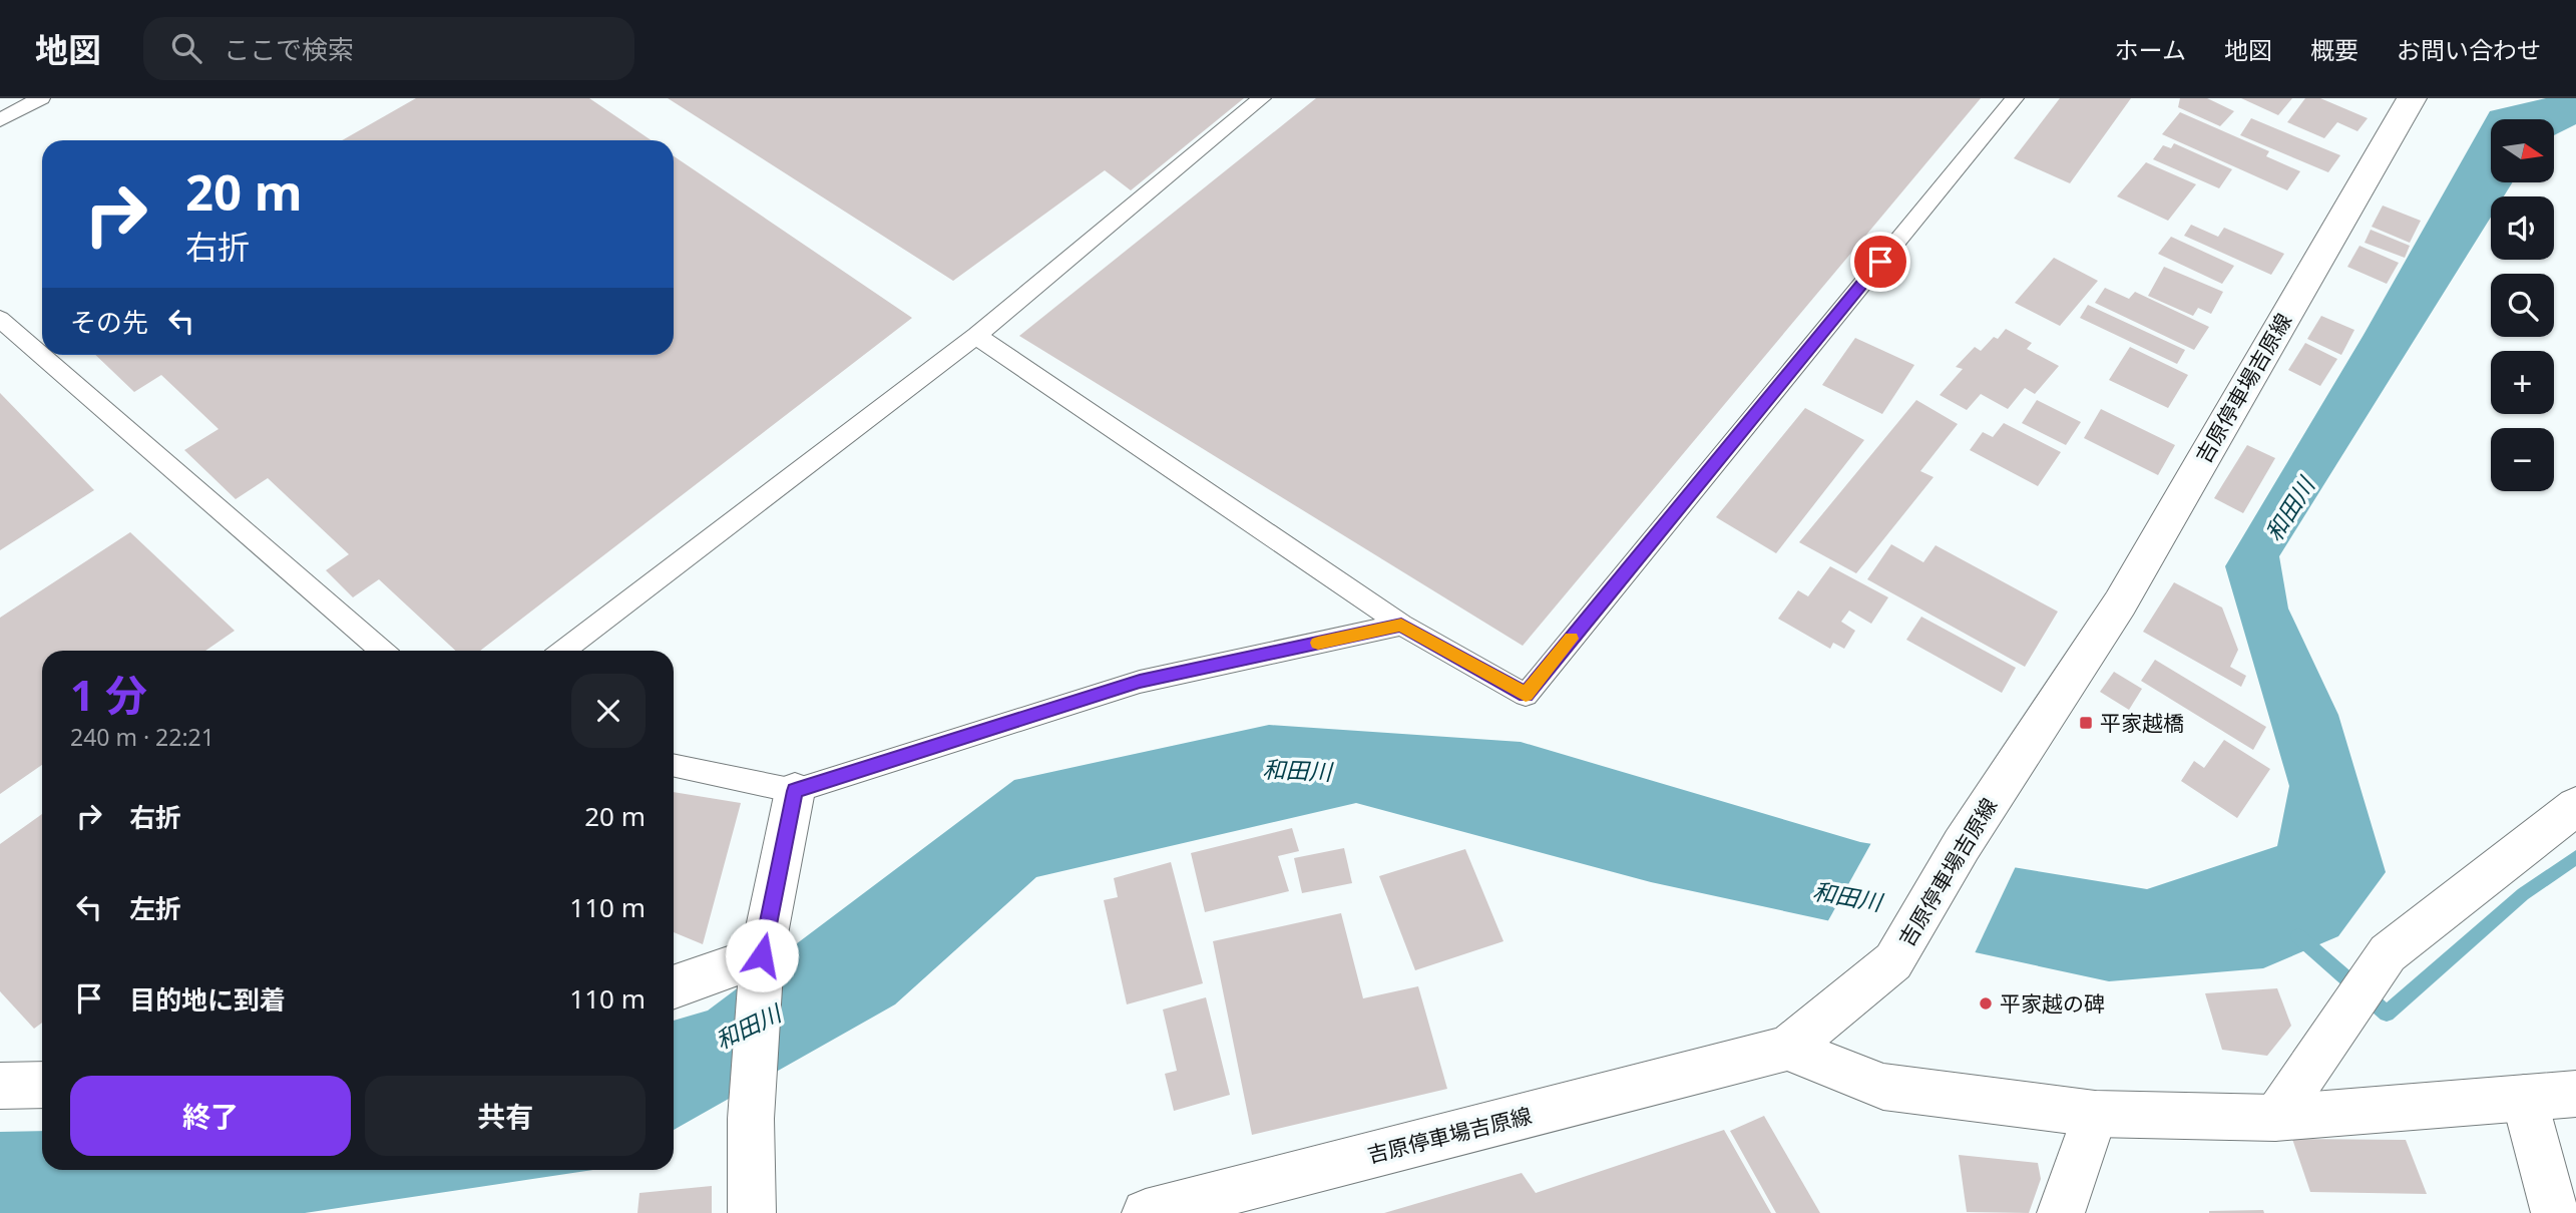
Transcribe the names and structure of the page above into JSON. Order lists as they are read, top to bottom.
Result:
{
  "streets": {
    "main road": ["吉原停車場吉原線"]
  },
  "water": ["和田川"],
  "places": {
    "transit": ["平家越橋"],
    "other": ["平家越の碑"]
  },
  "north": "right",
  "page": {
    "header": "地図",
    "search": "ここで検索",
    "nav": [
      "ホーム",
      "地図",
      "概要",
      "お問い合わせ"
    ],
    "map_buttons": ["+", "−"],
    "turn": ["20 m", "右折"],
    "then": "その先",
    "heading": ["1 分", "240 m · 22:21"],
    "list": [
      {
        "name": "右折",
        "value": "20 m"
      },
      {
        "name": "左折",
        "value": "110 m"
      },
      {
        "name": "目的地に到着",
        "value": "110 m"
      }
    ],
    "buttons": ["終了", "共有"]
  }
}
